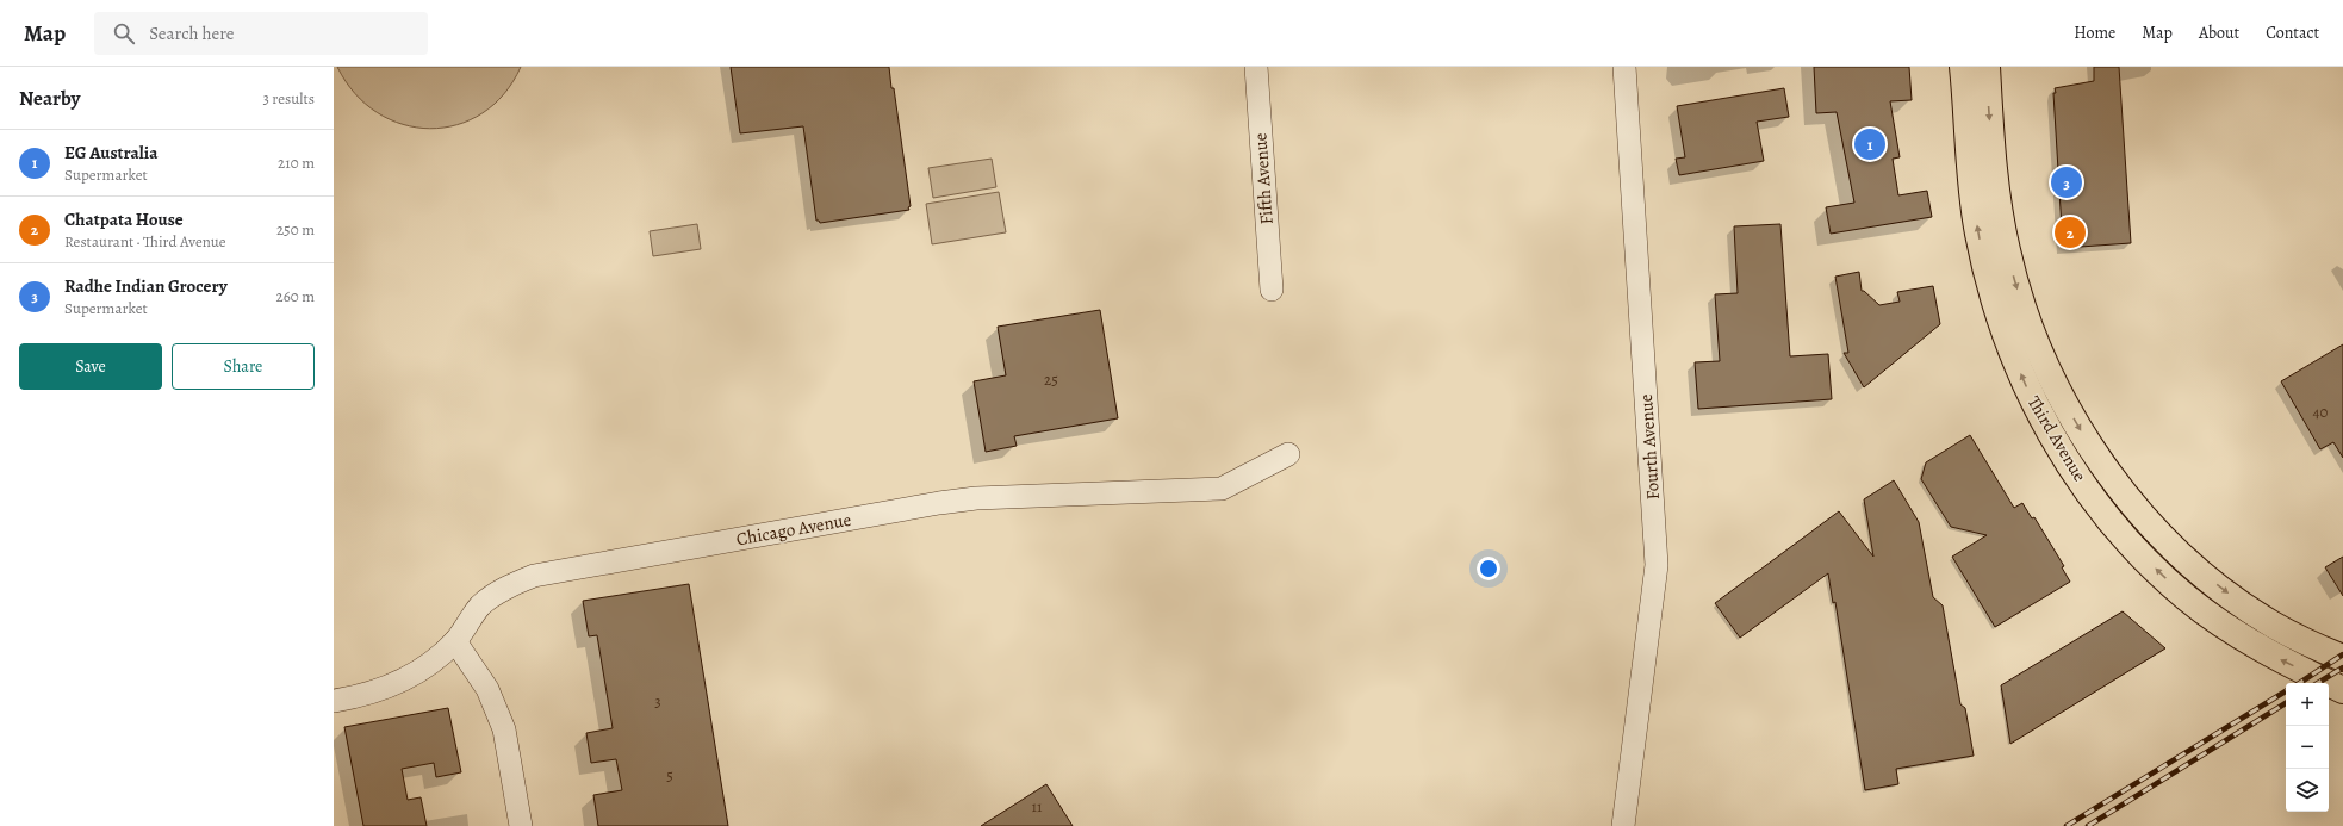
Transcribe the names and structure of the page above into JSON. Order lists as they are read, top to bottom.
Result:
{
  "streets": {
    "main road": ["Third Avenue"],
    "street": ["Fifth Avenue", "Fourth Avenue", "Chicago Avenue"]
  },
  "house_numbers": [
    "25",
    "40",
    "3",
    "5",
    "11"
  ],
  "page": {
    "header": "Map",
    "search": "Search here",
    "nav": [
      "Home",
      "Map",
      "About",
      "Contact"
    ],
    "heading": ["Nearby", "3 results"],
    "pins": ["1", "3", "2"],
    "list": [
      {
        "mark": "1",
        "name": "EG Australia",
        "note": "Supermarket",
        "value": "210 m"
      },
      {
        "mark": "2",
        "name": "Chatpata House",
        "note": "Restaurant · Third Avenue",
        "value": "250 m"
      },
      {
        "mark": "3",
        "name": "Radhe Indian Grocery",
        "note": "Supermarket",
        "value": "260 m"
      }
    ],
    "buttons": ["Save", "Share"],
    "map_buttons": ["+", "−"]
  }
}
